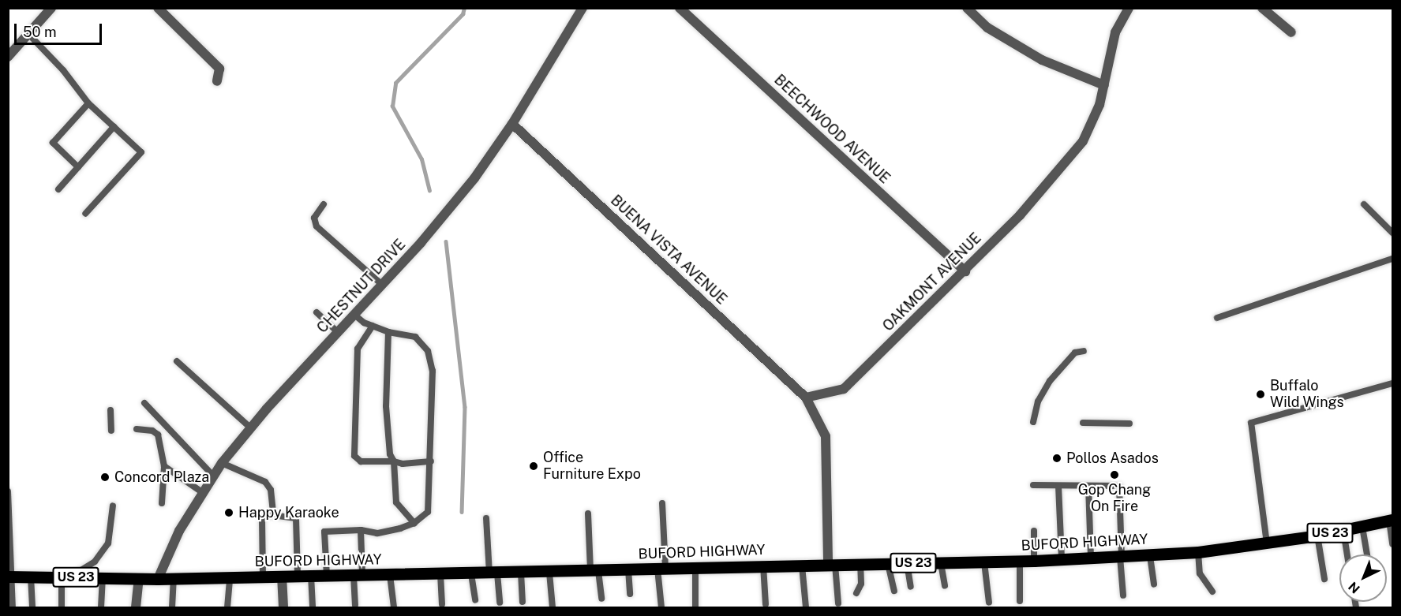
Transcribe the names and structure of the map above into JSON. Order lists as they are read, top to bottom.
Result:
{
  "streets": {
    "main road": ["US 23", "BUFORD HIGHWAY"],
    "street": [
      "BEECHWOOD AVENUE",
      "BUENA VISTA AVENUE",
      "OAKMONT AVENUE",
      "CHESTNUT DRIVE"
    ]
  },
  "crossings": [
    ["BEECHWOOD AVENUE", "OAKMONT AVENUE"],
    ["BUENA VISTA AVENUE", "OAKMONT AVENUE"],
    ["BUENA VISTA AVENUE", "CHESTNUT DRIVE"],
    ["CHESTNUT DRIVE", "BUFORD HIGHWAY"]
  ],
  "places": [
    "Buffalo Wild Wings",
    "Pollos Asados",
    "Office Furniture Expo",
    "Gop Chang On Fire",
    "Concord Plaza",
    "Happy Karaoke"
  ],
  "scale_bar": "50 m",
  "north": "bottom left"
}
